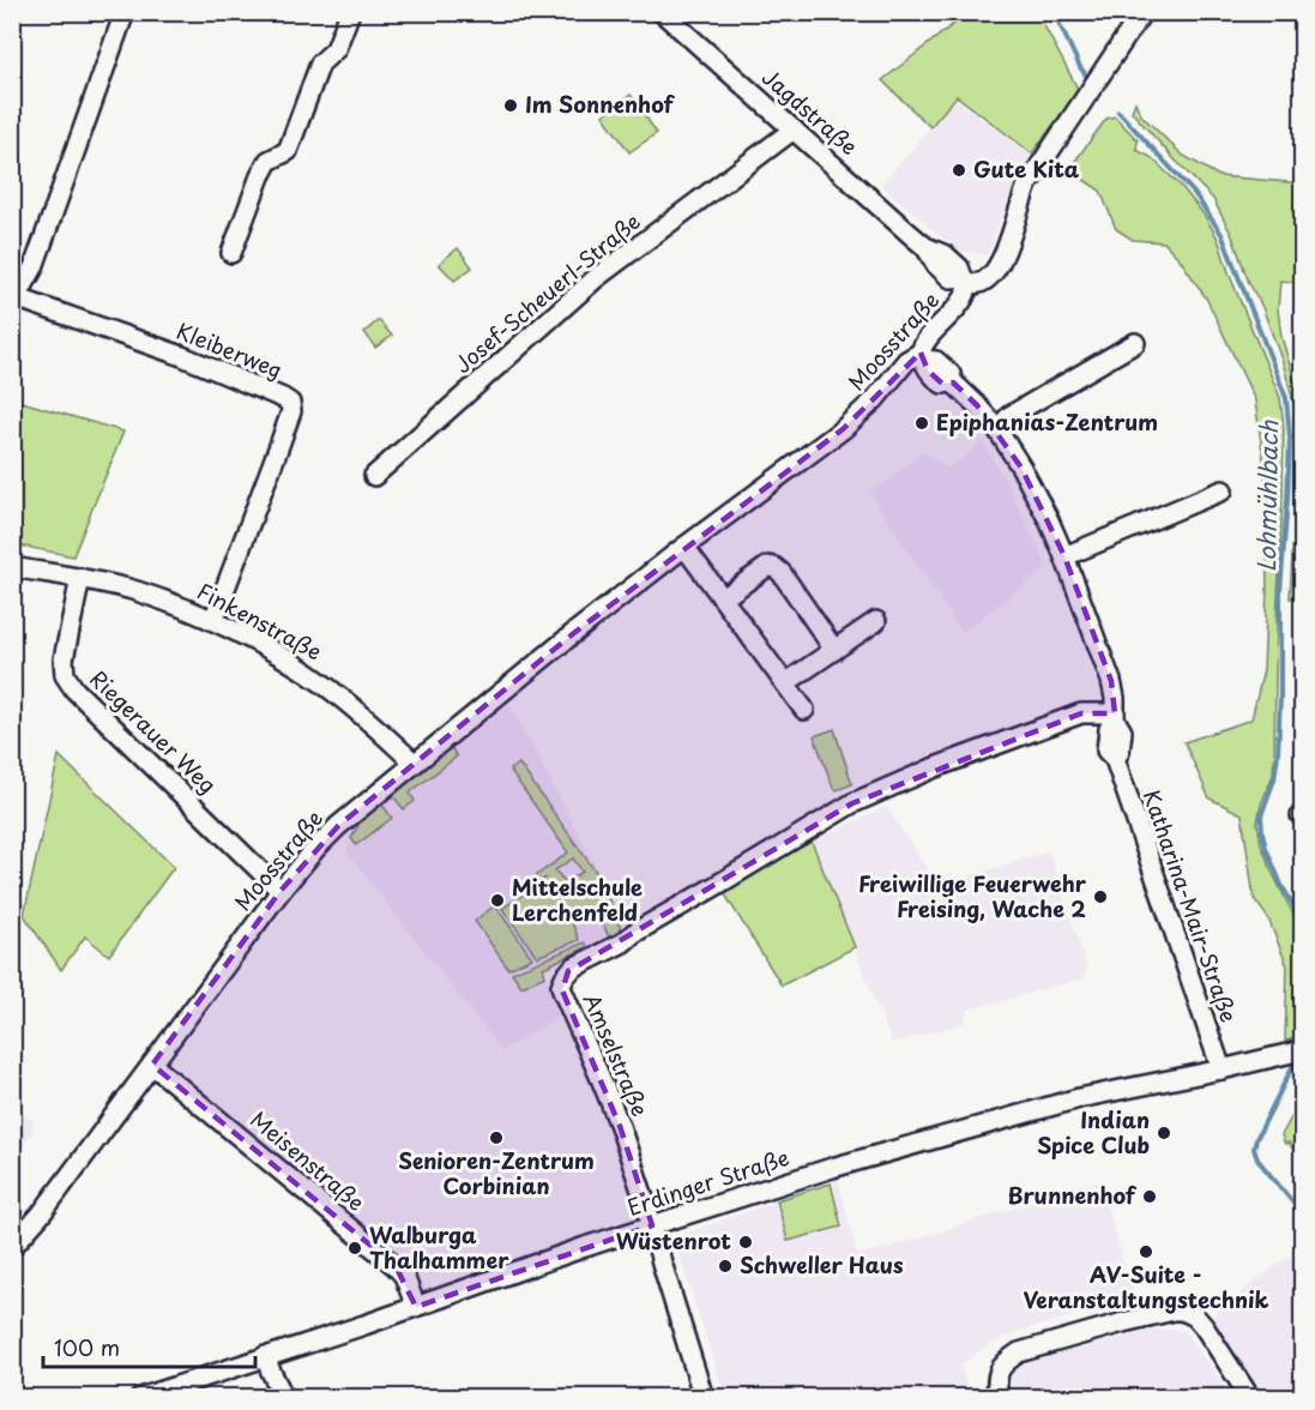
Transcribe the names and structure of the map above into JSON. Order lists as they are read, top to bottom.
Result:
{
  "streets": {
    "street": [
      "Jagdstraße",
      "Josef-Scheuerl-Straße",
      "Moosstraße",
      "Kleiberweg",
      "Finkenstraße",
      "Riegerauer Weg",
      "Katharina-Mair-Straße",
      "Amselstraße",
      "Meisenstraße",
      "Erdinger Straße"
    ]
  },
  "crossings": [
    ["Jagdstraße", "Josef-Scheuerl-Straße"],
    ["Jagdstraße", "Moosstraße"],
    ["Moosstraße", "Finkenstraße"],
    ["Moosstraße", "Riegerauer Weg"],
    ["Moosstraße", "Katharina-Mair-Straße"],
    ["Moosstraße", "Meisenstraße"],
    ["Kleiberweg", "Finkenstraße"],
    ["Finkenstraße", "Riegerauer Weg"],
    ["Katharina-Mair-Straße", "Amselstraße"],
    ["Katharina-Mair-Straße", "Erdinger Straße"],
    ["Amselstraße", "Erdinger Straße"],
    ["Meisenstraße", "Erdinger Straße"]
  ],
  "water": ["Lohmühlbach"],
  "places": [
    "Im Sonnenhof",
    "Gute Kita",
    "Epiphanias-Zentrum",
    "Freiwillige Feuerwehr Freising, Wache 2",
    "Mittelschule Lerchenfeld",
    "Indian Spice Club",
    "Senioren-Zentrum Corbinian",
    "Brunnenhof",
    "Wüstenrot",
    "Walburga Thalhammer",
    "AV-Suite - Veranstaltungstechnik",
    "Schweller Haus"
  ],
  "scale_bar": "100 m"
}
